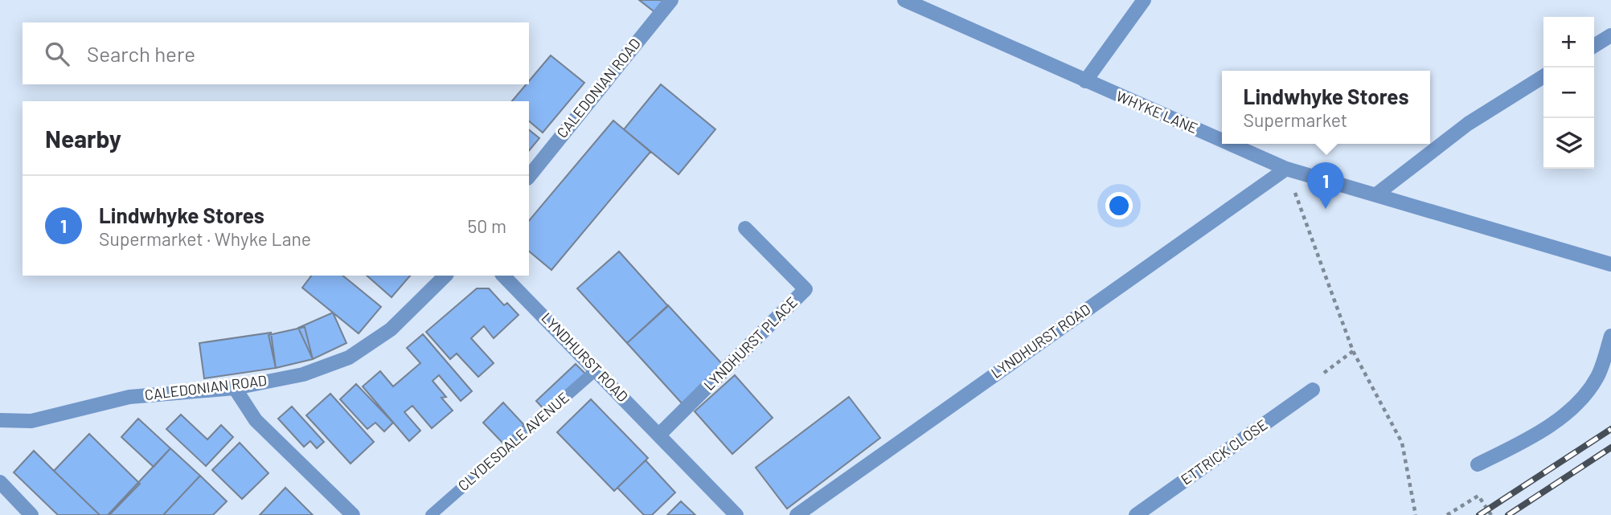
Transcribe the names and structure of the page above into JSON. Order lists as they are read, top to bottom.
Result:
{
  "streets": {
    "street": [
      "CALEDONIAN ROAD",
      "WHYKE LANE",
      "LYNDHURST ROAD",
      "LYNDHURST PLACE",
      "ETTRICK CLOSE"
    ],
    "lane": ["CLYDESDALE AVENUE"]
  },
  "crossings": [
    ["WHYKE LANE", "LYNDHURST ROAD"],
    ["LYNDHURST ROAD", "LYNDHURST PLACE"],
    ["LYNDHURST ROAD", "CLYDESDALE AVENUE"]
  ],
  "page": {
    "map_buttons": ["+", "−"],
    "search": "Search here",
    "popup": ["Lindwhyke Stores", "Supermarket"],
    "heading": "Nearby",
    "pins": "1",
    "list": [
      {
        "mark": "1",
        "name": "Lindwhyke Stores",
        "note": "Supermarket · Whyke Lane",
        "value": "50 m"
      }
    ]
  }
}
